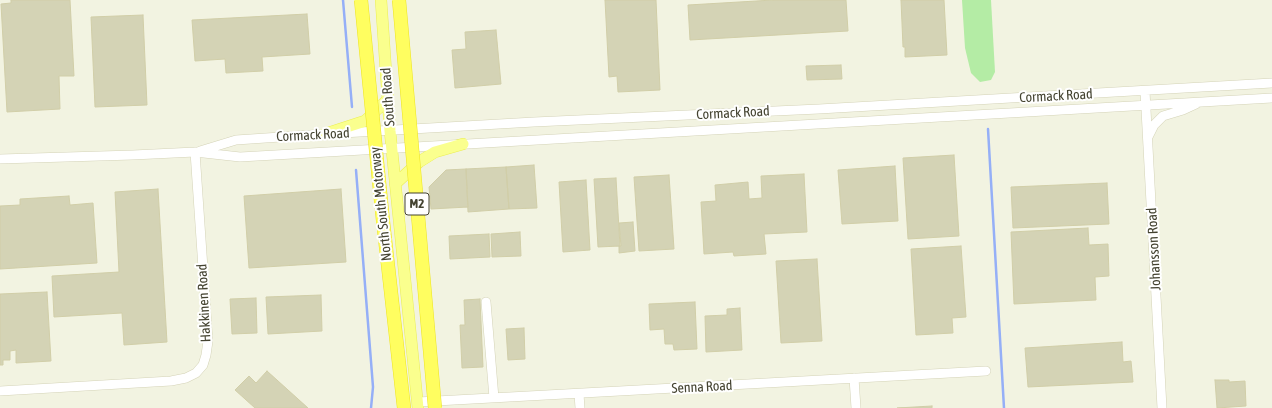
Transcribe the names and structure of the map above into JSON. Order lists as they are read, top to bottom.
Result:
{
  "streets": {
    "highway": ["North South Motorway", "M2"],
    "main road": ["South Road"],
    "street": [
      "Cormack Road",
      "Johansson Road",
      "Hakkinen Road",
      "Senna Road"
    ]
  },
  "crossings": [
    ["Cormack Road", "South Road"],
    ["Cormack Road", "Johansson Road"],
    ["Cormack Road", "Hakkinen Road"],
    ["South Road", "Senna Road"]
  ]
}
